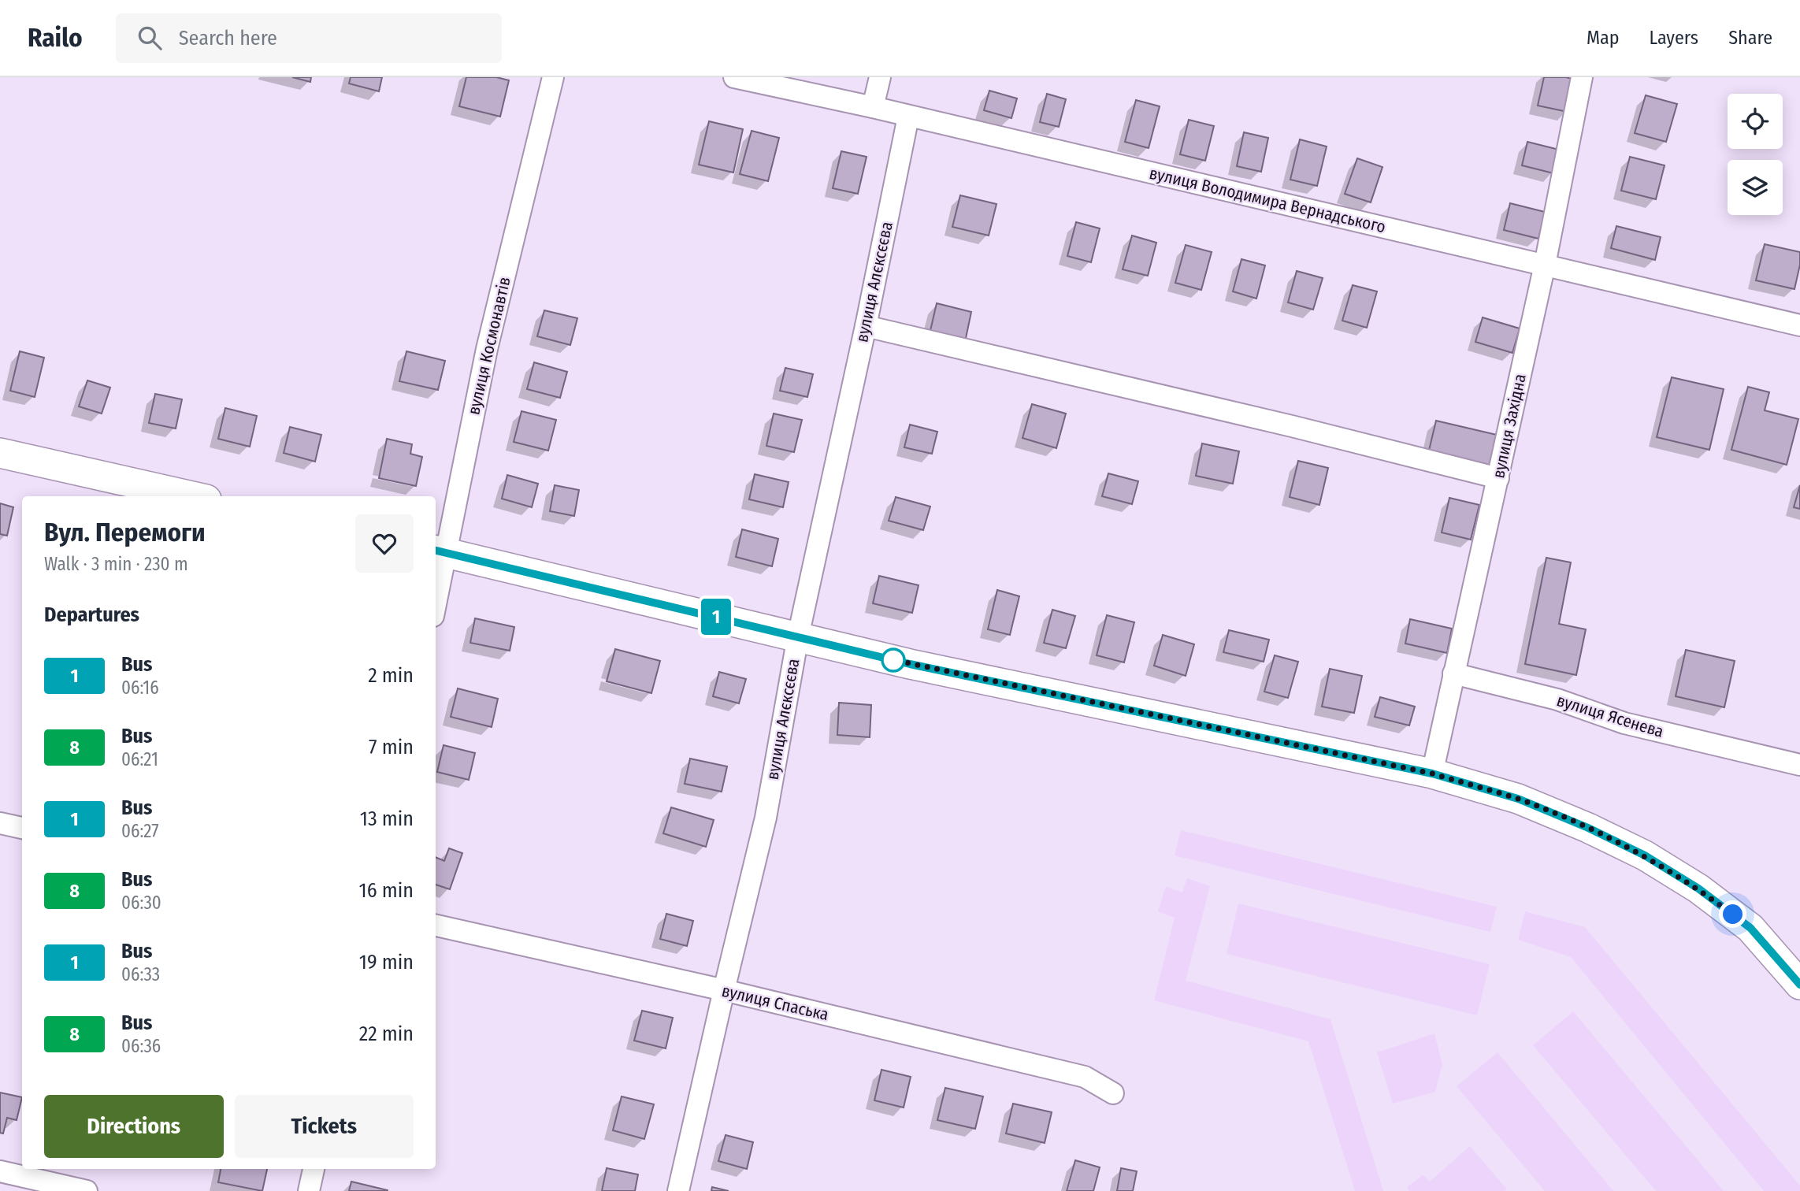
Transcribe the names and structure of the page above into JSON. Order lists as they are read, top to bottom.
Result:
{
  "streets": {
    "street": [
      "вулиця Володимира Вернадського",
      "вулиця Алєксєєва",
      "вулиця Космонавтів",
      "вулиця Західна",
      "вулиця Ясенева",
      "вулиця Спаська"
    ]
  },
  "crossings": [
    ["вулиця Володимира Вернадського", "вулиця Алєксєєва"],
    ["вулиця Володимира Вернадського", "вулиця Західна"],
    ["вулиця Алєксєєва", "вулиця Спаська"],
    ["вулиця Західна", "вулиця Ясенева"]
  ],
  "lines": ["bus line 1"],
  "page": {
    "header": "Railo",
    "search": "Search here",
    "nav": ["Map", "Layers", "Share"],
    "on_map": "1",
    "heading": [
      ["Вул. Перемоги", "Walk · 3 min · 230 m"],
      "Departures"
    ],
    "list": [
      {
        "mark": "1",
        "name": "Bus",
        "note": "06:16",
        "value": "2 min"
      },
      {
        "mark": "8",
        "name": "Bus",
        "note": "06:21",
        "value": "7 min"
      },
      {
        "mark": "1",
        "name": "Bus",
        "note": "06:27",
        "value": "13 min"
      },
      {
        "mark": "8",
        "name": "Bus",
        "note": "06:30",
        "value": "16 min"
      },
      {
        "mark": "1",
        "name": "Bus",
        "note": "06:33",
        "value": "19 min"
      },
      {
        "mark": "8",
        "name": "Bus",
        "note": "06:36",
        "value": "22 min"
      }
    ],
    "buttons": ["Directions", "Tickets"]
  }
}
